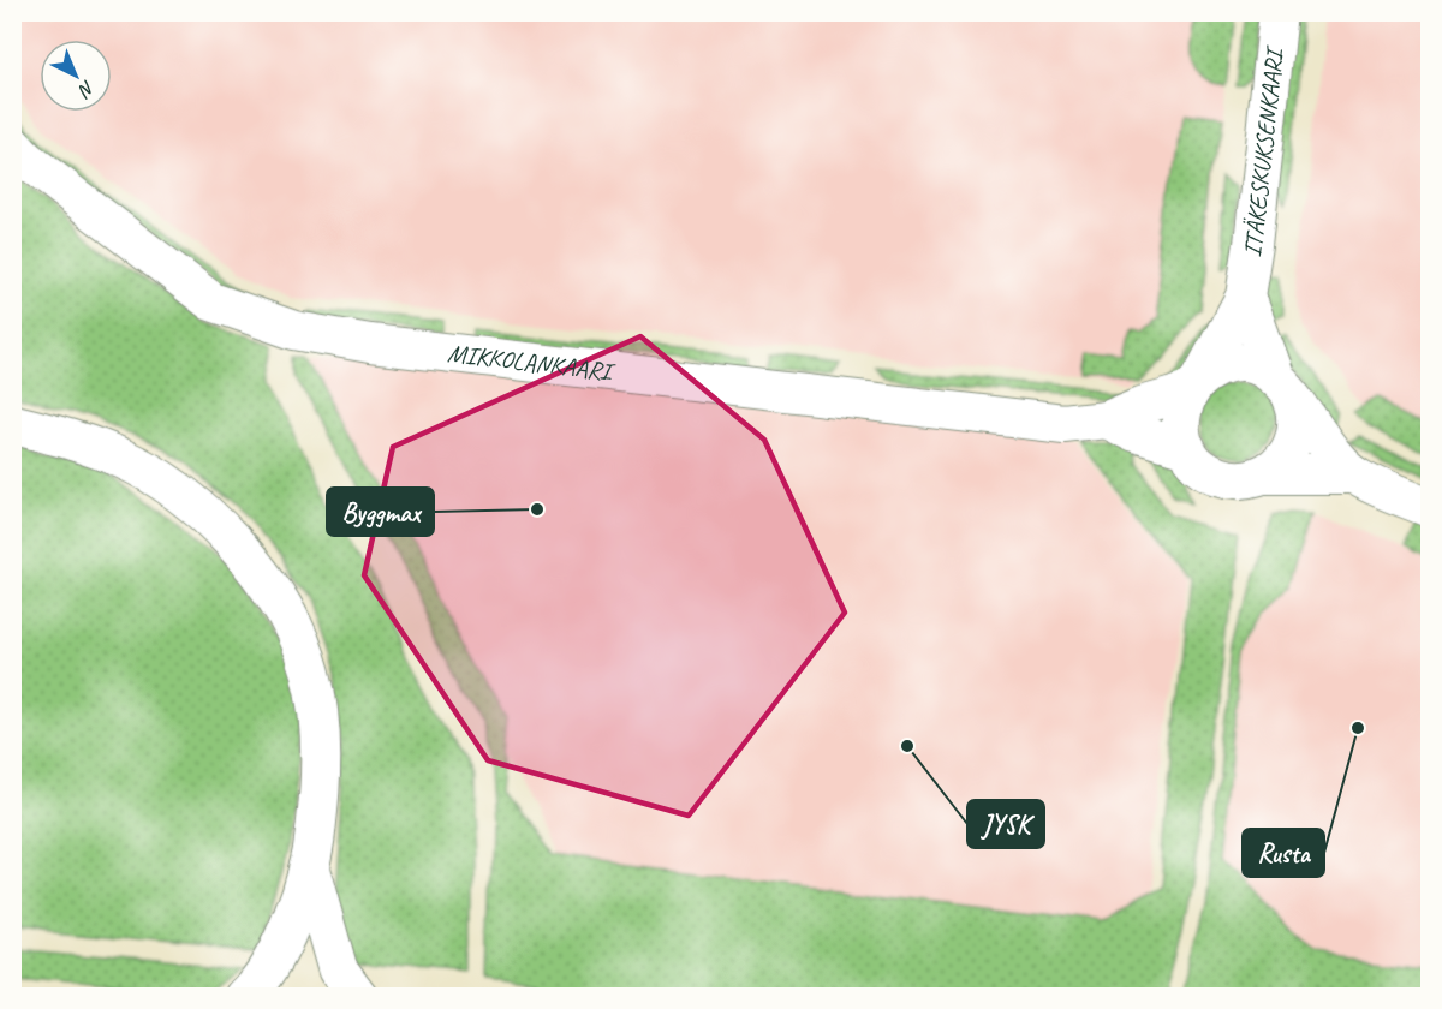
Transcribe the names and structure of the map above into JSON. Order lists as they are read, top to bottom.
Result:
{
  "streets": {
    "street": ["ITÄKESKUKSENKAARI", "MIKKOLANKAARI"]
  },
  "crossings": [
    ["ITÄKESKUKSENKAARI", "MIKKOLANKAARI"]
  ],
  "places": ["Byggmax", "Rusta", "JYSK"],
  "north": "bottom right"
}
